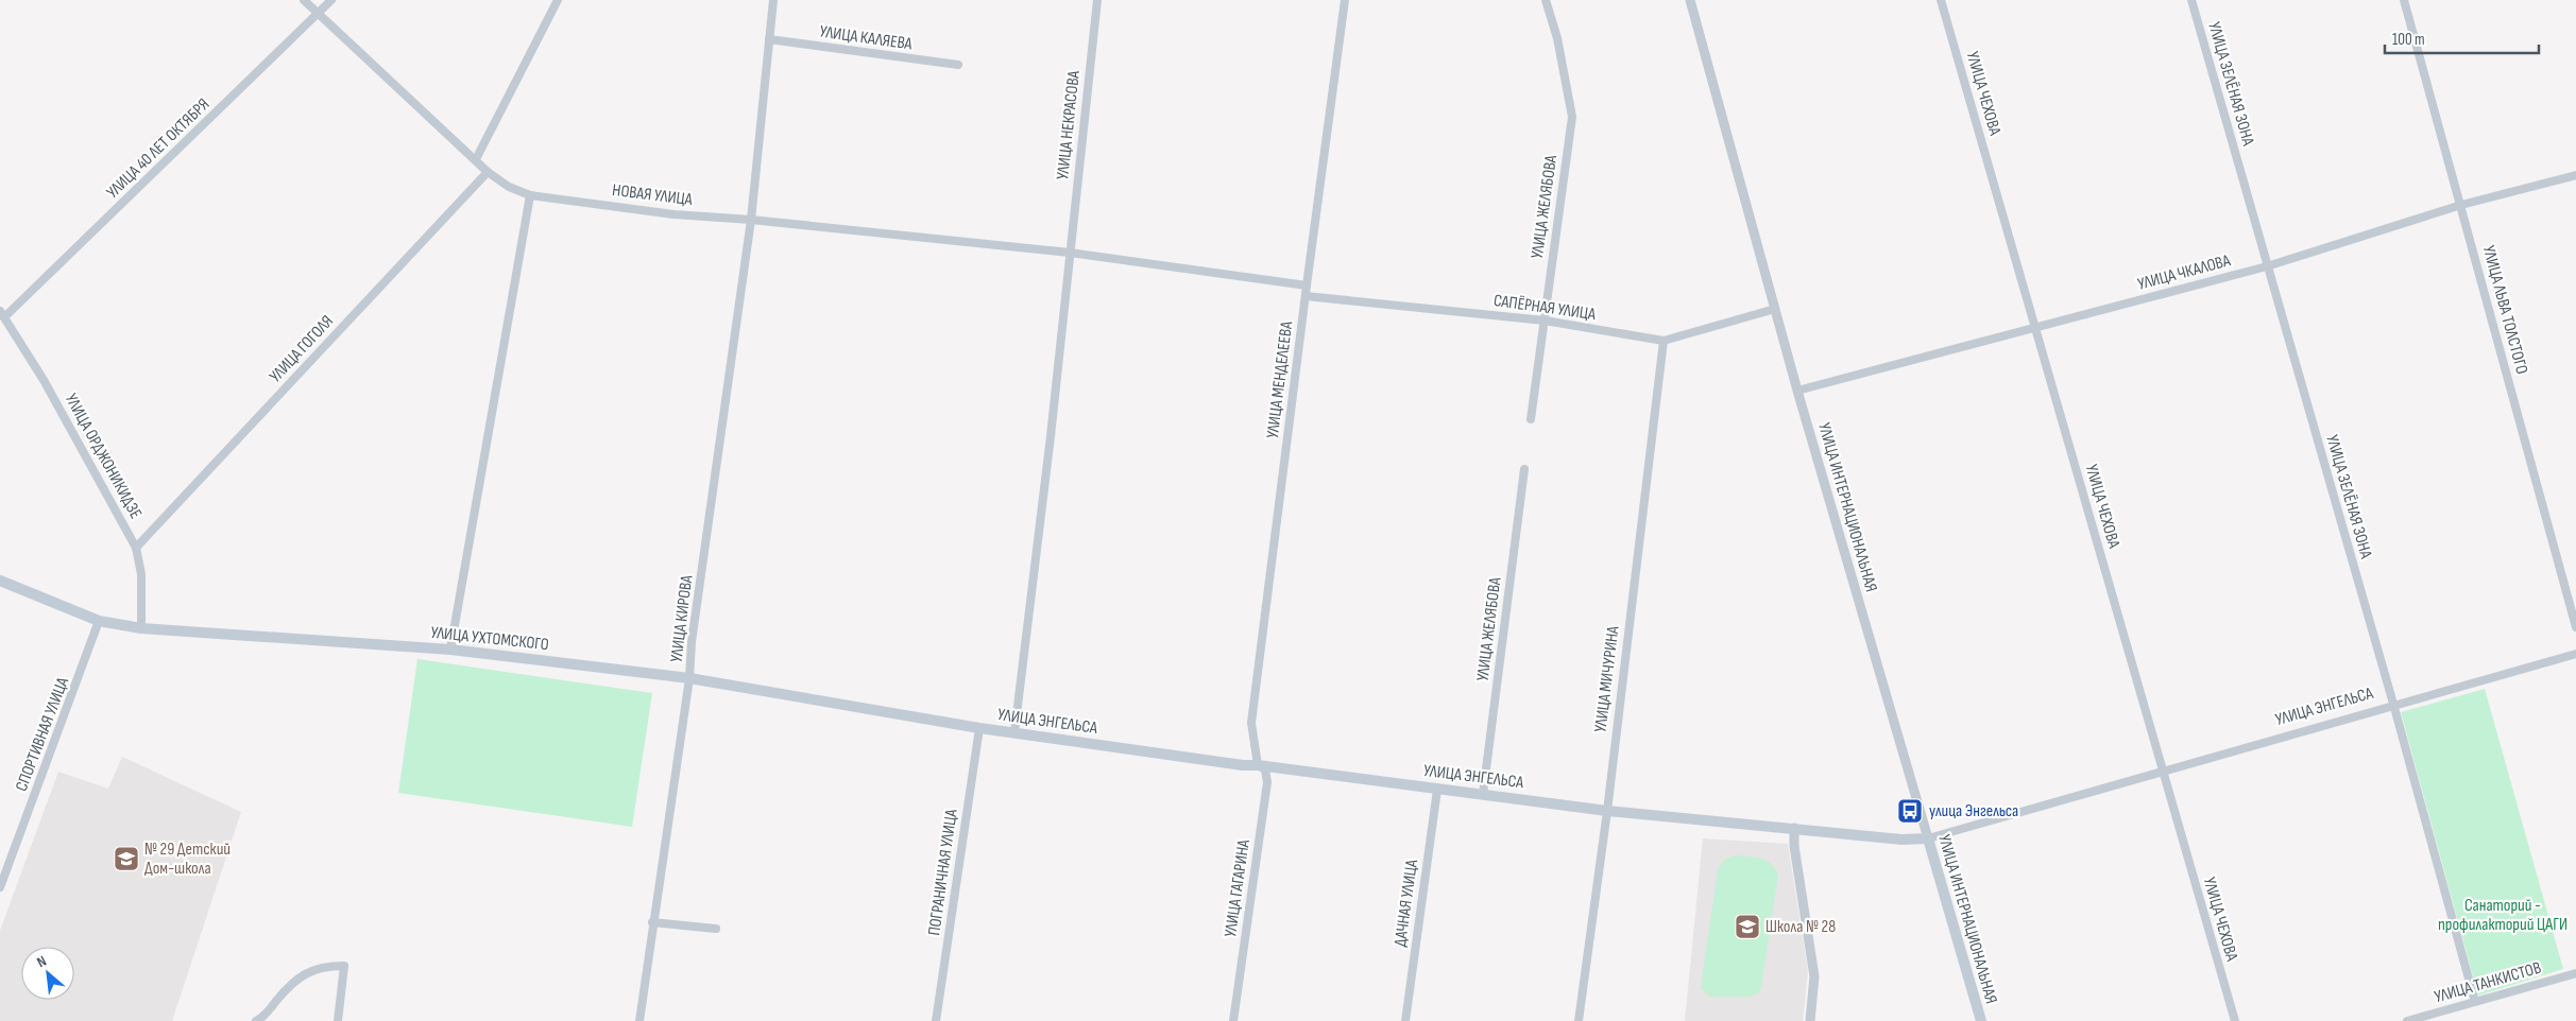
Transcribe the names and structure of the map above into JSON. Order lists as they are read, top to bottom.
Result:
{
  "streets": {
    "main road": ["УЛИЦА ИНТЕРНАЦИОНАЛЬНАЯ", "УЛИЦА УХТОМСКОГО", "УЛИЦА ЭНГЕЛЬСА"],
    "street": [
      "УЛИЦА КАЛЯЕВА",
      "УЛИЦА ЗЕЛЁНАЯ ЗОНА",
      "УЛИЦА ЧЕХОВА",
      "УЛИЦА НЕКРАСОВА",
      "УЛИЦА 40 ЛЕТ ОКТЯБРЯ",
      "НОВАЯ УЛИЦА",
      "УЛИЦА ЖЕЛЯБОВА",
      "УЛИЦА ЧКАЛОВА",
      "САПЁРНАЯ УЛИЦА",
      "УЛИЦА ЛЬВА ТОЛСТОГО",
      "УЛИЦА ГОГОЛЯ",
      "УЛИЦА МЕНДЕЛЕЕВА",
      "УЛИЦА ОРДЖОНИКИДЗЕ",
      "УЛИЦА КИРОВА",
      "УЛИЦА МИЧУРИНА",
      "СПОРТИВНАЯ УЛИЦА",
      "ПОГРАНИЧНАЯ УЛИЦА",
      "УЛИЦА ГАГАРИНА",
      "ДАЧНАЯ УЛИЦА",
      "УЛИЦА ТАНКИСТОВ"
    ]
  },
  "crossings": [
    ["УЛИЦА ЗЕЛЁНАЯ ЗОНА", "УЛИЦА ЧКАЛОВА"],
    ["УЛИЦА ЗЕЛЁНАЯ ЗОНА", "УЛИЦА ЭНГЕЛЬСА"],
    ["УЛИЦА ЗЕЛЁНАЯ ЗОНА", "УЛИЦА ТАНКИСТОВ"],
    ["УЛИЦА ЧЕХОВА", "УЛИЦА ЧКАЛОВА"],
    ["УЛИЦА ЧЕХОВА", "УЛИЦА ЭНГЕЛЬСА"],
    ["УЛИЦА НЕКРАСОВА", "НОВАЯ УЛИЦА"],
    ["УЛИЦА НЕКРАСОВА", "УЛИЦА ЭНГЕЛЬСА"],
    ["УЛИЦА 40 ЛЕТ ОКТЯБРЯ", "НОВАЯ УЛИЦА"],
    ["УЛИЦА 40 ЛЕТ ОКТЯБРЯ", "УЛИЦА ОРДЖОНИКИДЗЕ"],
    ["НОВАЯ УЛИЦА", "УЛИЦА ГОГОЛЯ"],
    ["НОВАЯ УЛИЦА", "УЛИЦА КИРОВА"],
    ["УЛИЦА ЖЕЛЯБОВА", "САПЁРНАЯ УЛИЦА"],
    ["УЛИЦА ЖЕЛЯБОВА", "УЛИЦА ЭНГЕЛЬСА"],
    ["УЛИЦА ЧКАЛОВА", "УЛИЦА ЛЬВА ТОЛСТОГО"],
    ["УЛИЦА ЧКАЛОВА", "УЛИЦА ИНТЕРНАЦИОНАЛЬНАЯ"],
    ["САПЁРНАЯ УЛИЦА", "УЛИЦА МЕНДЕЛЕЕВА"],
    ["САПЁРНАЯ УЛИЦА", "УЛИЦА ИНТЕРНАЦИОНАЛЬНАЯ"],
    ["САПЁРНАЯ УЛИЦА", "УЛИЦА МИЧУРИНА"],
    ["УЛИЦА ГОГОЛЯ", "УЛИЦА ОРДЖОНИКИДЗЕ"],
    ["УЛИЦА МЕНДЕЛЕЕВА", "УЛИЦА ЭНГЕЛЬСА"],
    ["УЛИЦА МЕНДЕЛЕЕВА", "УЛИЦА ГАГАРИНА"],
    ["УЛИЦА ОРДЖОНИКИДЗЕ", "УЛИЦА УХТОМСКОГО"],
    ["УЛИЦА ИНТЕРНАЦИОНАЛЬНАЯ", "УЛИЦА ЭНГЕЛЬСА"],
    ["УЛИЦА КИРОВА", "УЛИЦА УХТОМСКОГО"],
    ["УЛИЦА УХТОМСКОГО", "УЛИЦА ЭНГЕЛЬСА"],
    ["УЛИЦА УХТОМСКОГО", "СПОРТИВНАЯ УЛИЦА"],
    ["УЛИЦА УХТОМСКОГО", "ПОГРАНИЧНАЯ УЛИЦА"],
    ["УЛИЦА МИЧУРИНА", "УЛИЦА ЭНГЕЛЬСА"],
    ["УЛИЦА ЭНГЕЛЬСА", "ПОГРАНИЧНАЯ УЛИЦА"],
    ["УЛИЦА ЭНГЕЛЬСА", "УЛИЦА ГАГАРИНА"],
    ["УЛИЦА ЭНГЕЛЬСА", "ДАЧНАЯ УЛИЦА"]
  ],
  "parks": ["Санаторий - профилакторий ЦАГИ"],
  "places": {
    "bus stop": ["улица Энгельса"],
    "school or university": ["№ 29 Детский Дом-школа", "Школа № 28"]
  },
  "scale_bar": "100 m",
  "north": "top left"
}
